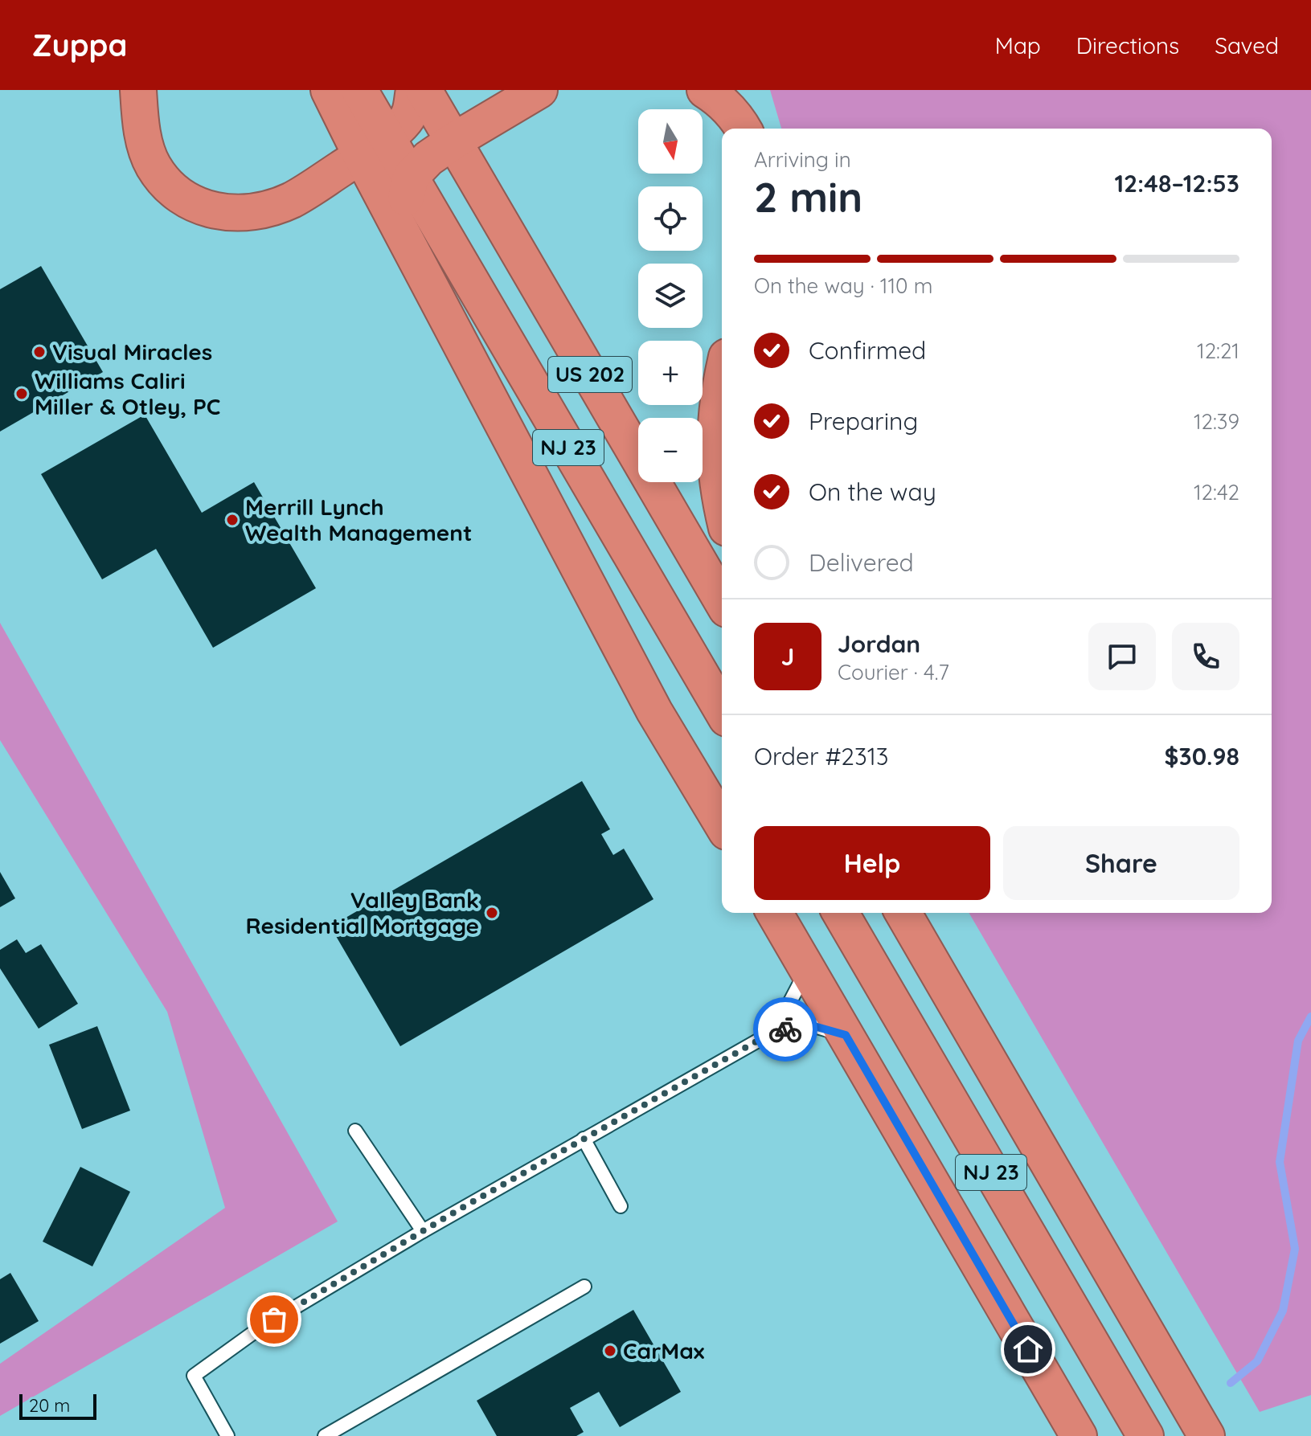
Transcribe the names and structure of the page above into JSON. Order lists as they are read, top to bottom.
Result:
{
  "streets": {
    "highway": ["US 202", "NJ 23"]
  },
  "places": [
    "Visual Miracles",
    "Williams Caliri Miller & Otley, PC",
    "Merrill Lynch Wealth Management",
    "Valley Bank Residential Mortgage",
    "CarMax"
  ],
  "scale_bar": "20 m",
  "north": "bottom",
  "page": {
    "header": "Zuppa",
    "nav": ["Map", "Directions", "Saved"],
    "map_buttons": ["+", "−"],
    "heading": ["2 min", "Arriving in", "12:48–12:53"],
    "panel": [
      "Jordan",
      "Courier · 4.7",
      "Order #2313",
      "$30.98"
    ],
    "bar": "On the way · 110 m",
    "list": [
      ["Confirmed", "12:21"],
      ["Preparing", "12:39"],
      ["On the way", "12:42"],
      "Delivered"
    ],
    "round": "J",
    "buttons": ["Help", "Share"],
    "scale": "20 m"
  }
}
